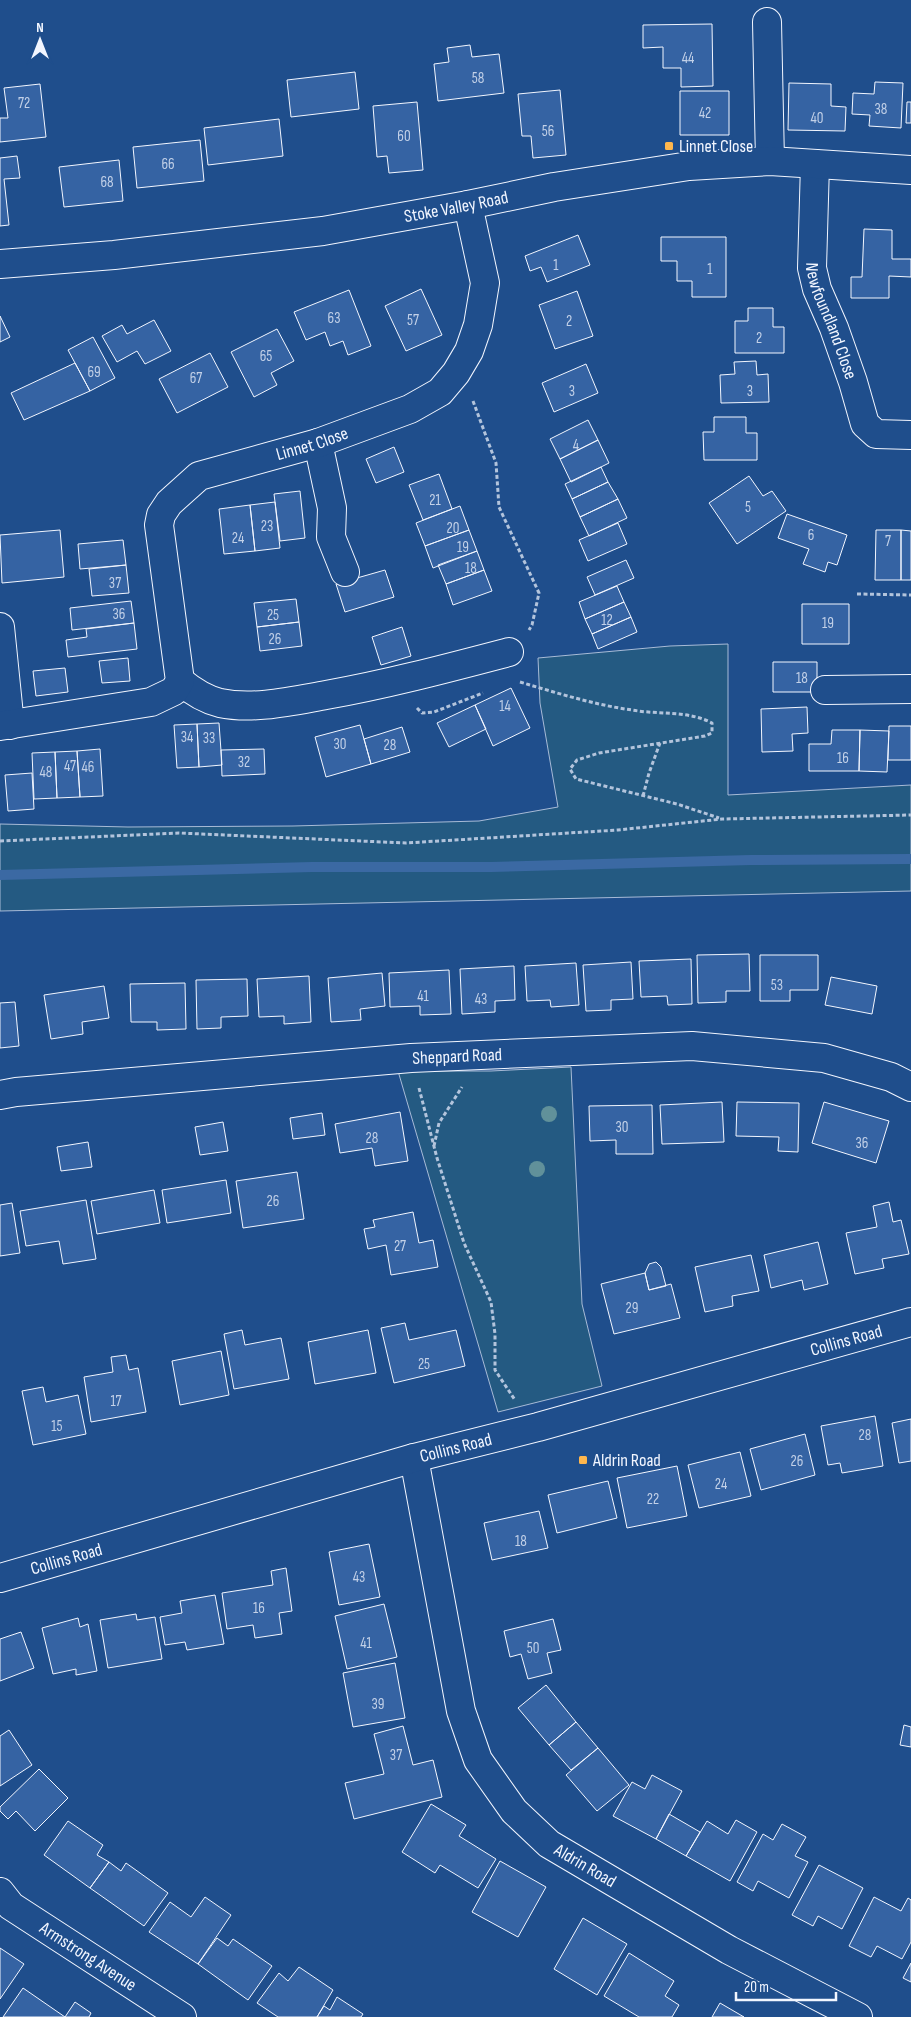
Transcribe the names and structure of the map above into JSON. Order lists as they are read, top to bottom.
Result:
{
  "streets": {
    "street": [
      "Stoke Valley Road",
      "Newfoundland Close",
      "Linnet Close",
      "Sheppard Road",
      "Collins Road",
      "Aldrin Road",
      "Armstrong Avenue"
    ]
  },
  "crossings": [
    ["Stoke Valley Road", "Newfoundland Close"],
    ["Stoke Valley Road", "Linnet Close"],
    ["Collins Road", "Aldrin Road"]
  ],
  "places": {
    "transit": ["Linnet Close", "Aldrin Road"]
  },
  "house_numbers": [
    "44",
    "58",
    "72",
    "38",
    "42",
    "40",
    "56",
    "60",
    "66",
    "68",
    "1",
    "1",
    "63",
    "57",
    "2",
    "2",
    "65",
    "69",
    "67",
    "3",
    "3",
    "4",
    "21",
    "5",
    "23",
    "20",
    "6",
    "24",
    "7",
    "19",
    "18",
    "37",
    "36",
    "25",
    "12",
    "19",
    "26",
    "18",
    "14",
    "34",
    "33",
    "30",
    "28",
    "16",
    "32",
    "47",
    "46",
    "48",
    "53",
    "41",
    "43",
    "30",
    "28",
    "36",
    "26",
    "27",
    "29",
    "25",
    "17",
    "15",
    "28",
    "26",
    "24",
    "22",
    "18",
    "43",
    "16",
    "41",
    "50",
    "39",
    "37"
  ],
  "scale_bar": "20 m",
  "north": "top"
}
